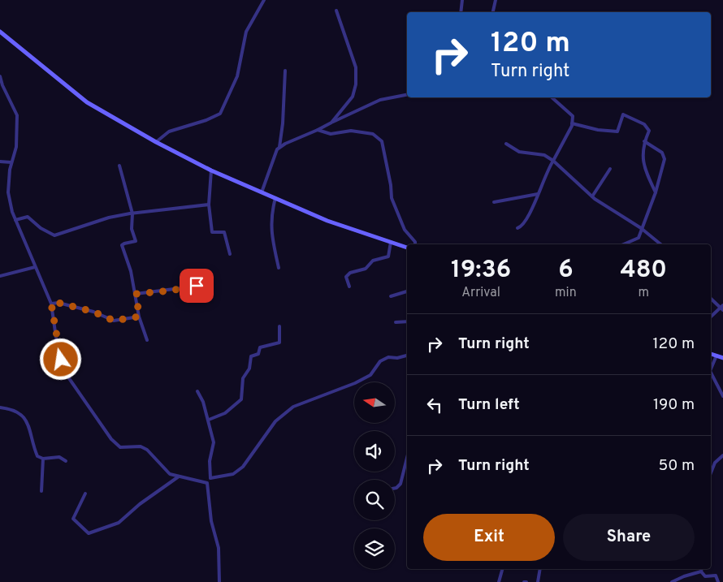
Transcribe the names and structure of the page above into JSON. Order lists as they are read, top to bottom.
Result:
{
  "north": "left",
  "page": {
    "turn": ["120 m", "Turn right"],
    "eta": [
      "19:36",
      "Arrival",
      "6",
      "min",
      "480",
      "m"
    ],
    "list": [
      {
        "name": "Turn right",
        "value": "120 m"
      },
      {
        "name": "Turn left",
        "value": "190 m"
      },
      {
        "name": "Turn right",
        "value": "50 m"
      }
    ],
    "buttons": ["Exit", "Share"]
  }
}
